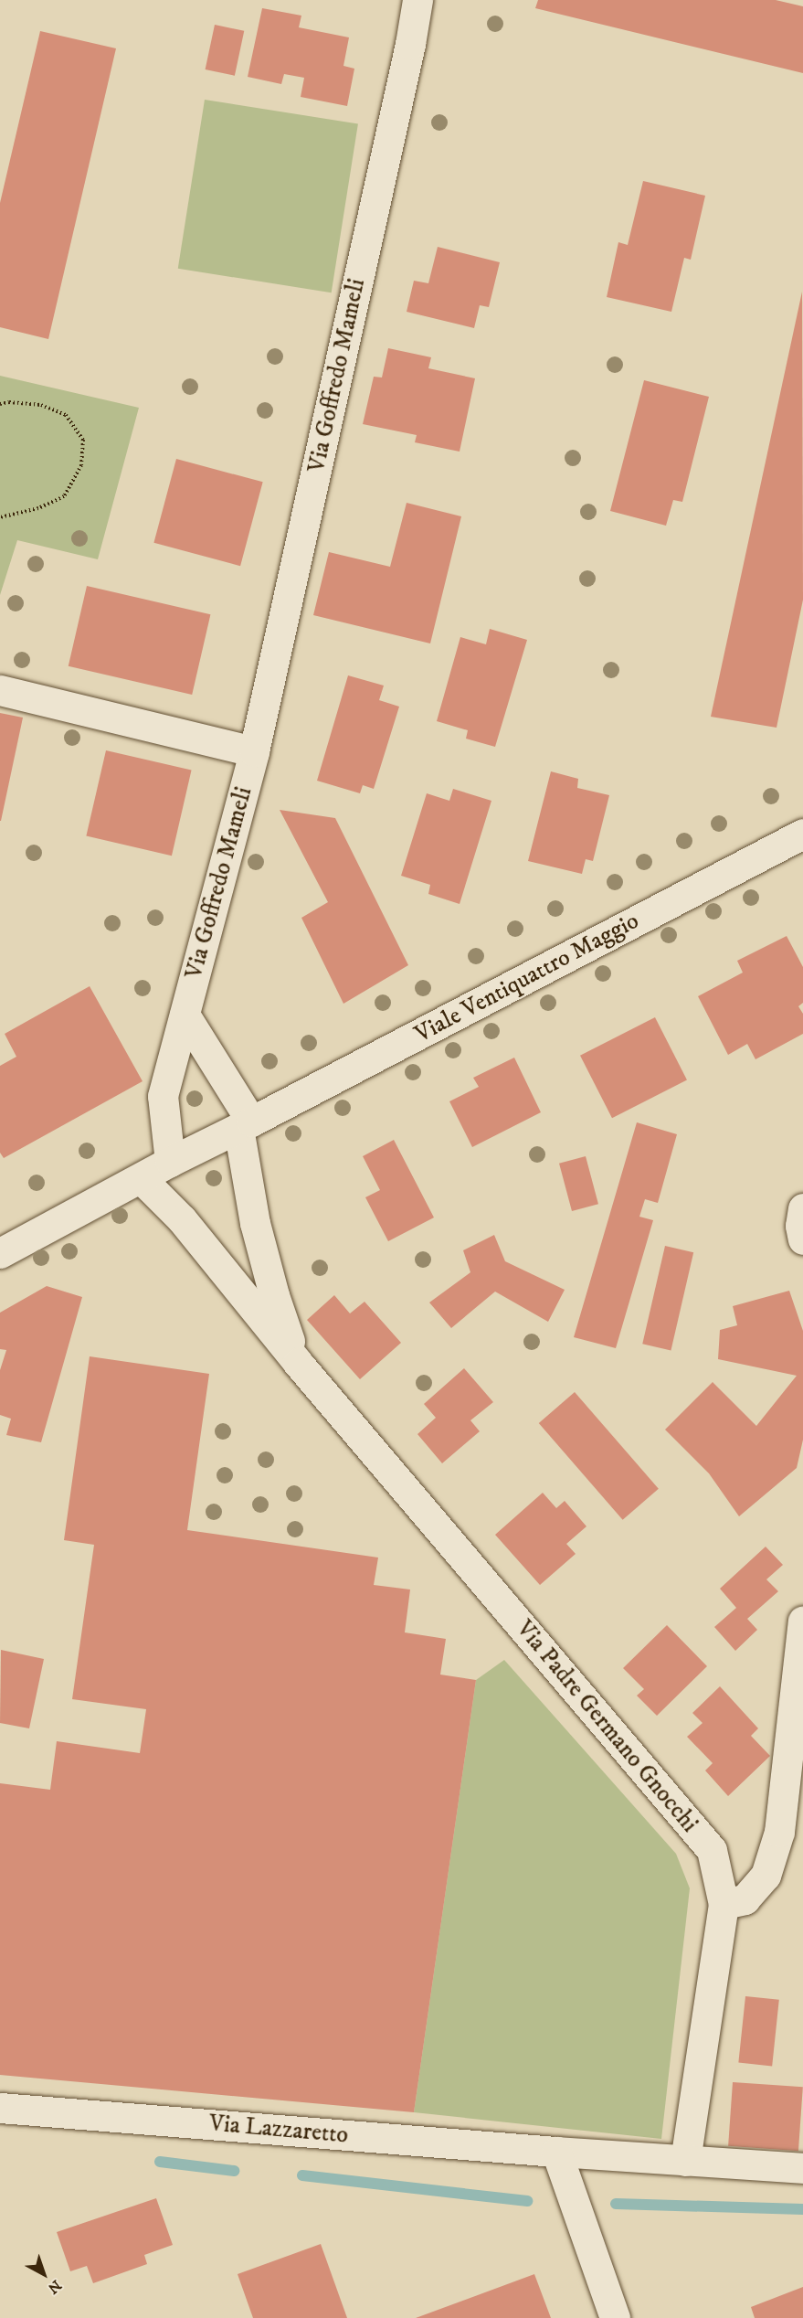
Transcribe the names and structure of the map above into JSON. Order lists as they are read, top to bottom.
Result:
{
  "streets": {
    "street": [
      "Via Goffredo Mameli",
      "Viale Ventiquattro Maggio",
      "Via Padre Germano Gnocchi",
      "Via Lazzaretto"
    ]
  },
  "crossings": [
    ["Via Goffredo Mameli", "Viale Ventiquattro Maggio"],
    ["Viale Ventiquattro Maggio", "Via Padre Germano Gnocchi"],
    ["Via Padre Germano Gnocchi", "Via Lazzaretto"]
  ],
  "north": "bottom right"
}
